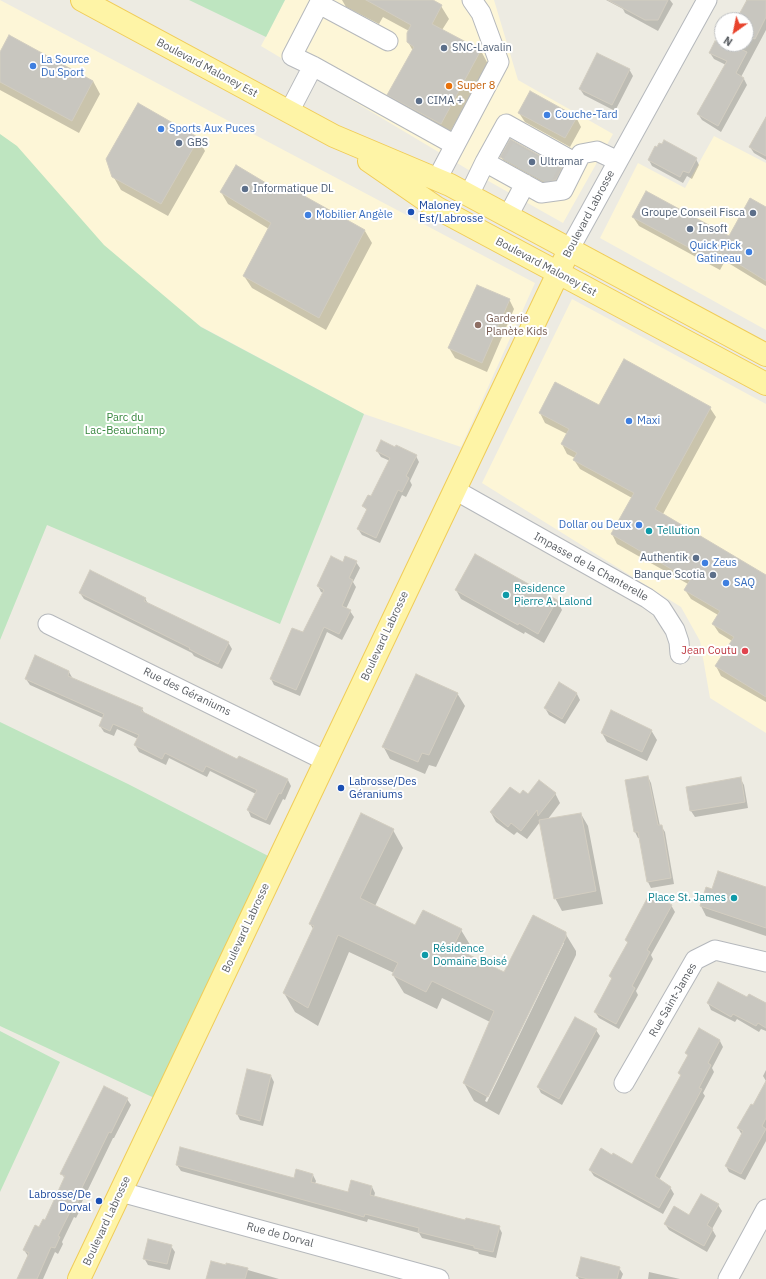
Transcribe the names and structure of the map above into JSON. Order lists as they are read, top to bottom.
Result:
{
  "streets": {
    "main road": ["Boulevard Maloney Est", "Boulevard Labrosse"],
    "street": [
      "Impasse de la Chanterelle",
      "Rue des Géraniums",
      "Rue Saint-James",
      "Rue de Dorval"
    ]
  },
  "crossings": [
    ["Boulevard Maloney Est", "Boulevard Labrosse"],
    ["Boulevard Labrosse", "Impasse de la Chanterelle"],
    ["Boulevard Labrosse", "Rue des Géraniums"],
    ["Boulevard Labrosse", "Rue de Dorval"]
  ],
  "parks": ["Parc du Lac-Beauchamp"],
  "places": [
    "SNC-Lavalin",
    "La Source Du Sport",
    "Super 8",
    "CIMA +",
    "Couche-Tard",
    "Sports Aux Puces",
    "GBS",
    "Ultramar",
    "Informatique DL",
    "Maloney Est/Labrosse",
    "Groupe Conseil Fisca",
    "Mobilier Angèle",
    "Insoft",
    "Quick Pick Gatineau",
    "Garderie Planète Kids",
    "Maxi",
    "Dollar ou Deux",
    "Tellution",
    "Authentik",
    "Zeus",
    "Banque Scotia",
    "SAQ",
    "Residence Pierre A. Lalond",
    "Jean Coutu",
    "Labrosse/Des Géraniums",
    "Place St. James",
    "Résidence Domaine Boisé",
    "Labrosse/De Dorval"
  ],
  "north": "bottom left"
}
